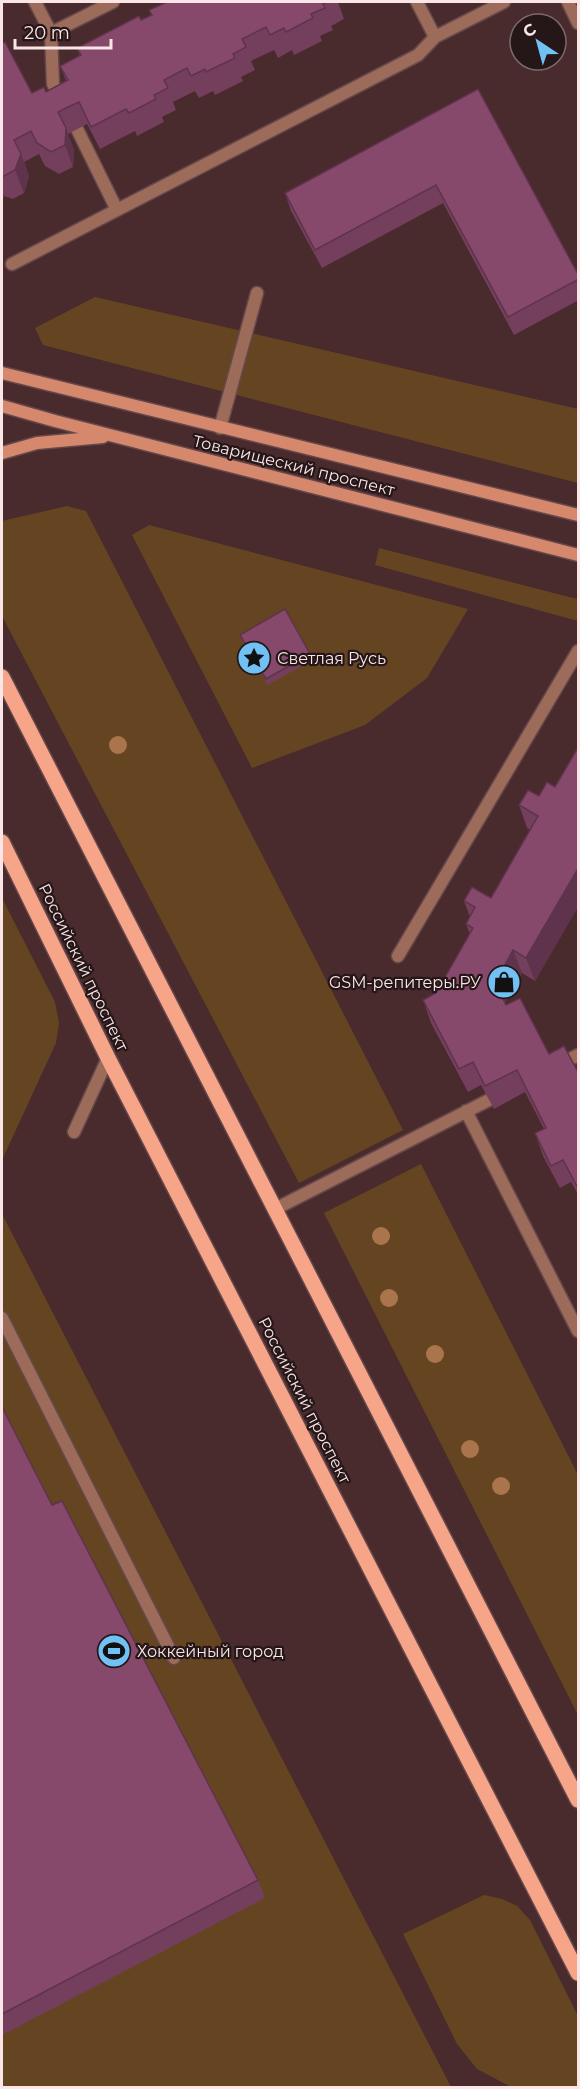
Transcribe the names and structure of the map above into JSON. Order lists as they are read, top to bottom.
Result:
{
  "streets": {
    "main road": ["Российский проспект"],
    "street": ["Товарищеский проспект"]
  },
  "places": {
    "place": ["Светлая Русь"],
    "shop": ["GSM-репитеры.РУ"],
    "sports": ["Хоккейный город"]
  },
  "scale_bar": "20 m",
  "north": "top left"
}
